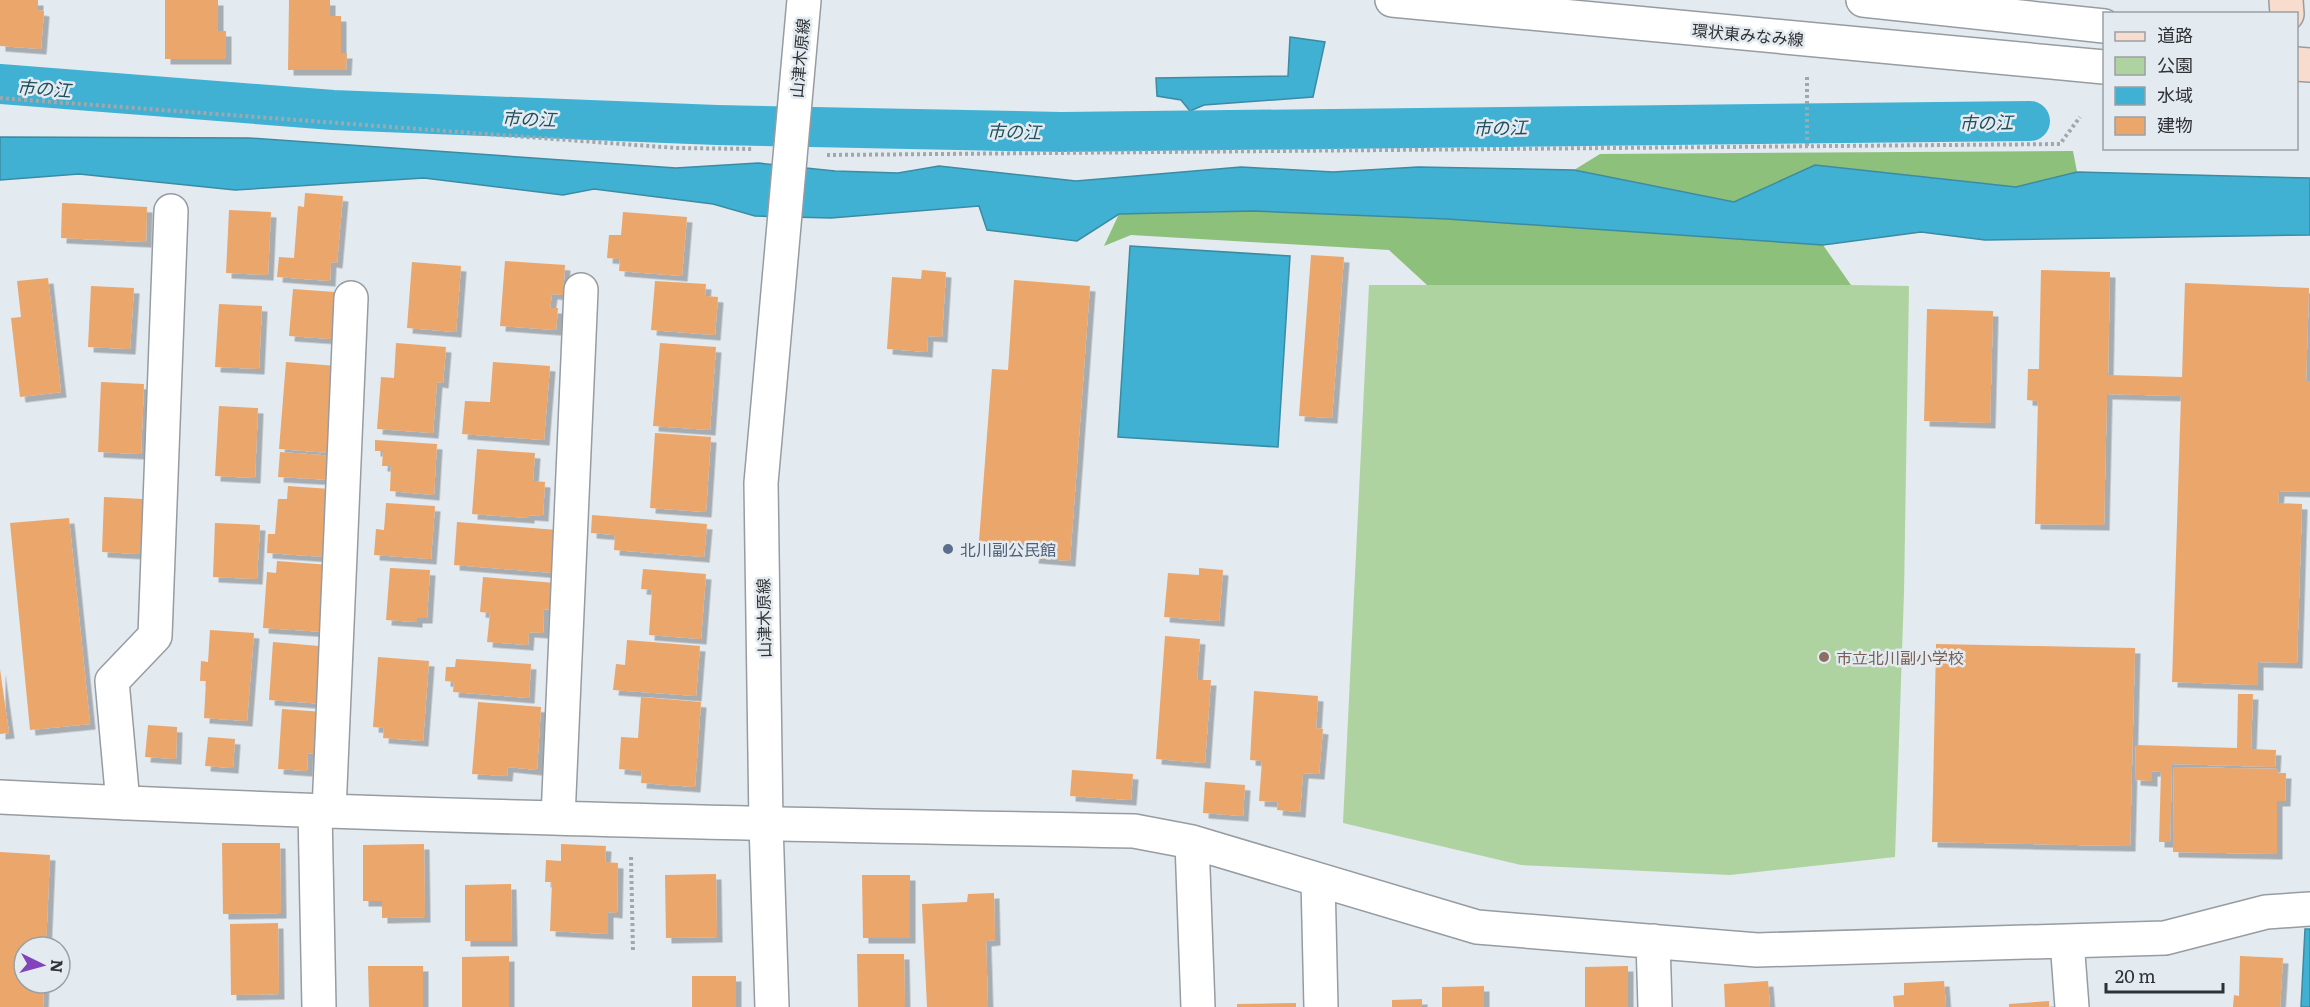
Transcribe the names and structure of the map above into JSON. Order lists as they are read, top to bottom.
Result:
{
  "streets": {
    "street": ["環状東みなみ線", "山津木原線"]
  },
  "water": ["市の江"],
  "places": ["北川副公民館", "市立北川副小学校"],
  "legend": [
    "道路",
    "公園",
    "水域",
    "建物"
  ],
  "scale_bar": "20 m",
  "north": "right"
}
